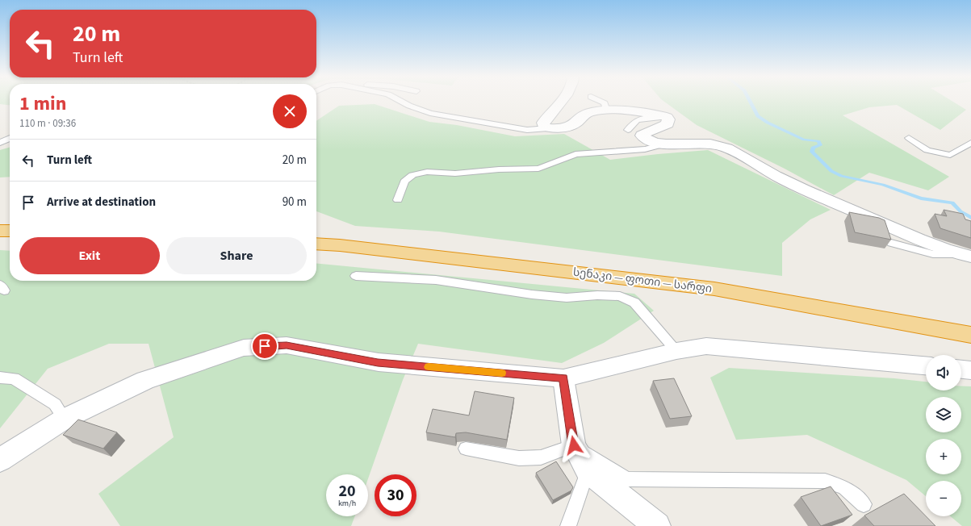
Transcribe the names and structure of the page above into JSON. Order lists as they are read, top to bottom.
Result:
{
  "streets": {
    "highway": ["სენაკი — ფოთი — სარფი"]
  },
  "page": {
    "turn": ["20 m", "Turn left"],
    "heading": ["1 min", "110 m · 09:36"],
    "list": [
      {
        "name": "Turn left",
        "value": "20 m"
      },
      {
        "name": "Arrive at destination",
        "value": "90 m"
      }
    ],
    "buttons": ["Exit", "Share"],
    "map_buttons": ["+", "−"],
    "speed": "20 km/h",
    "limit": "30"
  }
}
